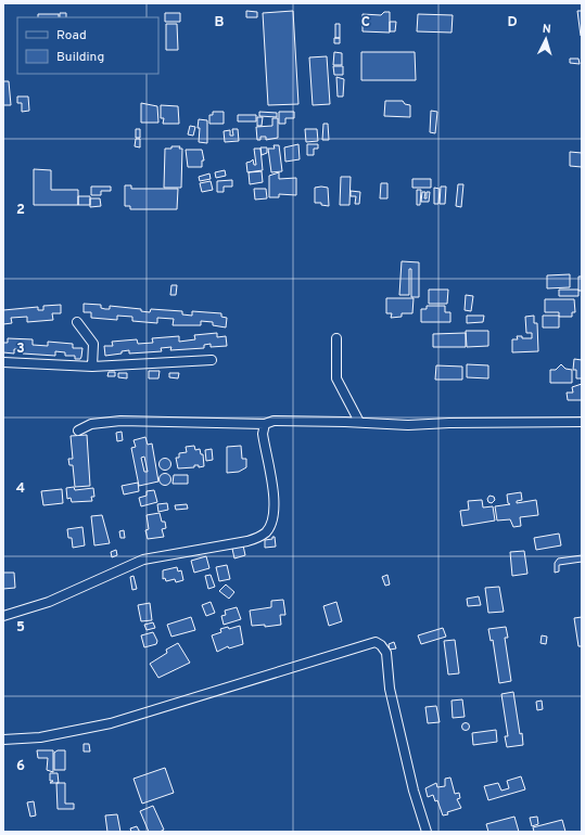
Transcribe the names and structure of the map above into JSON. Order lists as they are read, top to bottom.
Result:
{
  "legend": ["Road", "Building"],
  "north": "top",
  "grid": {
    "columns": ["B", "C", "D"],
    "rows": [
      "2",
      "3",
      "4",
      "5",
      "6"
    ]
  }
}
